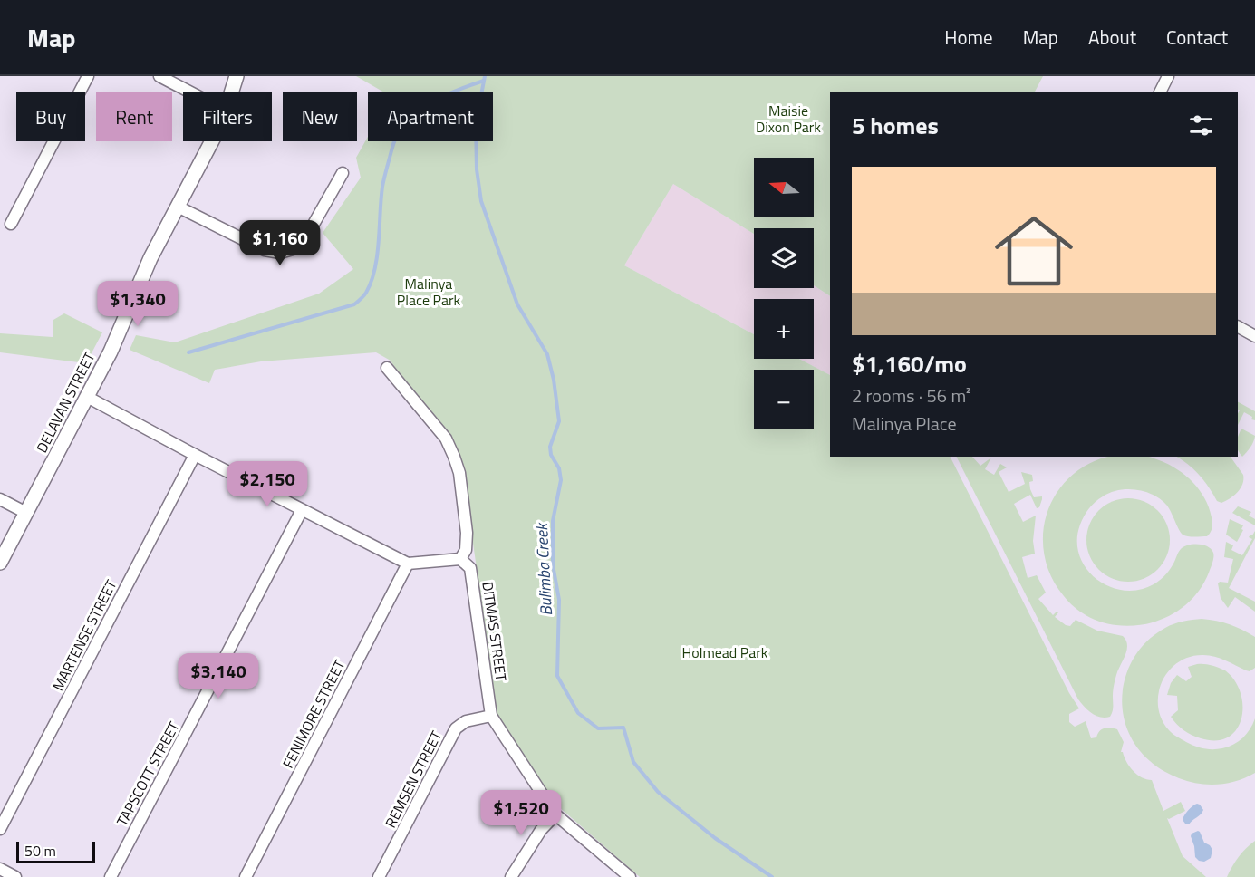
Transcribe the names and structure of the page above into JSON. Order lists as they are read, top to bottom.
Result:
{
  "streets": {
    "street": [
      "DELAVAN STREET",
      "DITMAS STREET",
      "MARTENSE STREET",
      "FENIMORE STREET",
      "TAPSCOTT STREET",
      "REMSEN STREET"
    ]
  },
  "crossings": [
    ["DITMAS STREET", "REMSEN STREET"]
  ],
  "water": ["Bulimba Creek"],
  "parks": ["Maisie Dixon Park", "Malinya Place Park", "Holmead Park"],
  "scale_bar": "50 m",
  "north": "left",
  "page": {
    "header": "Map",
    "nav": [
      "Home",
      "Map",
      "About",
      "Contact"
    ],
    "chip": [
      "Buy",
      "Rent",
      "Filters",
      "New",
      "Apartment"
    ],
    "heading": "5 homes",
    "map_buttons": ["+", "−"],
    "list": [
      {
        "name": "$1,160/mo",
        "note": "2 rooms · 56 m² · Malinya Place"
      }
    ],
    "price": [
      "$1,160",
      "$1,340",
      "$2,150",
      "$3,140",
      "$1,520"
    ],
    "scale": "50 m"
  }
}
